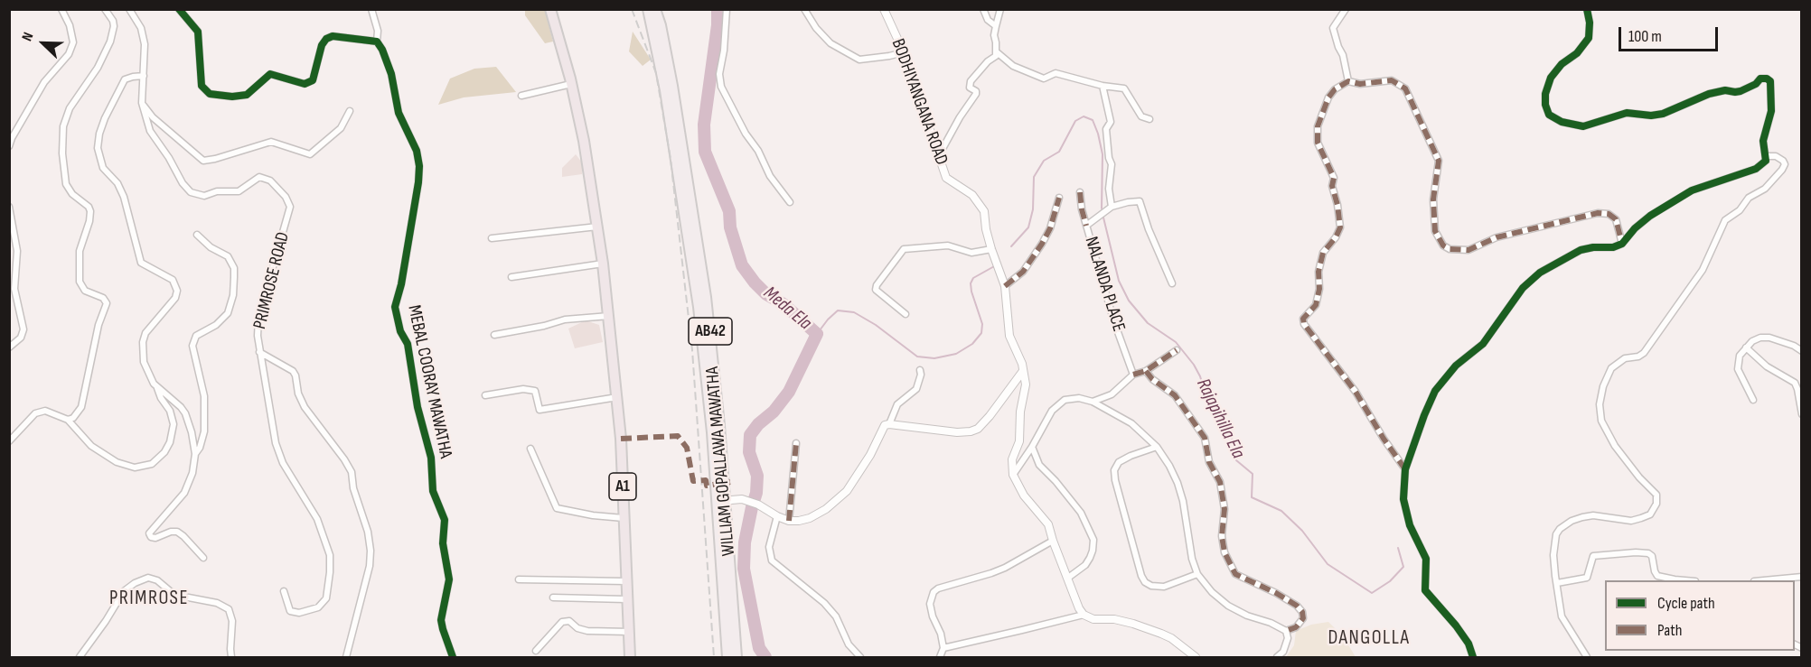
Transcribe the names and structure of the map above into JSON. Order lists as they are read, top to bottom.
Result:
{
  "streets": {
    "highway": ["A1"],
    "main road": ["AB42", "WILLIAM GOPALLAWA MAWATHA"],
    "street": [
      "BODHIYANGANA ROAD",
      "PRIMROSE ROAD",
      "NALANDA PLACE",
      "MEBAL COORAY MAWATHA"
    ]
  },
  "districts": ["PRIMROSE", "DANGOLLA"],
  "water": ["Meda Ela", "Rajapihilla Ela"],
  "legend": ["Cycle path", "Path"],
  "scale_bar": "100 m",
  "north": "top left"
}
